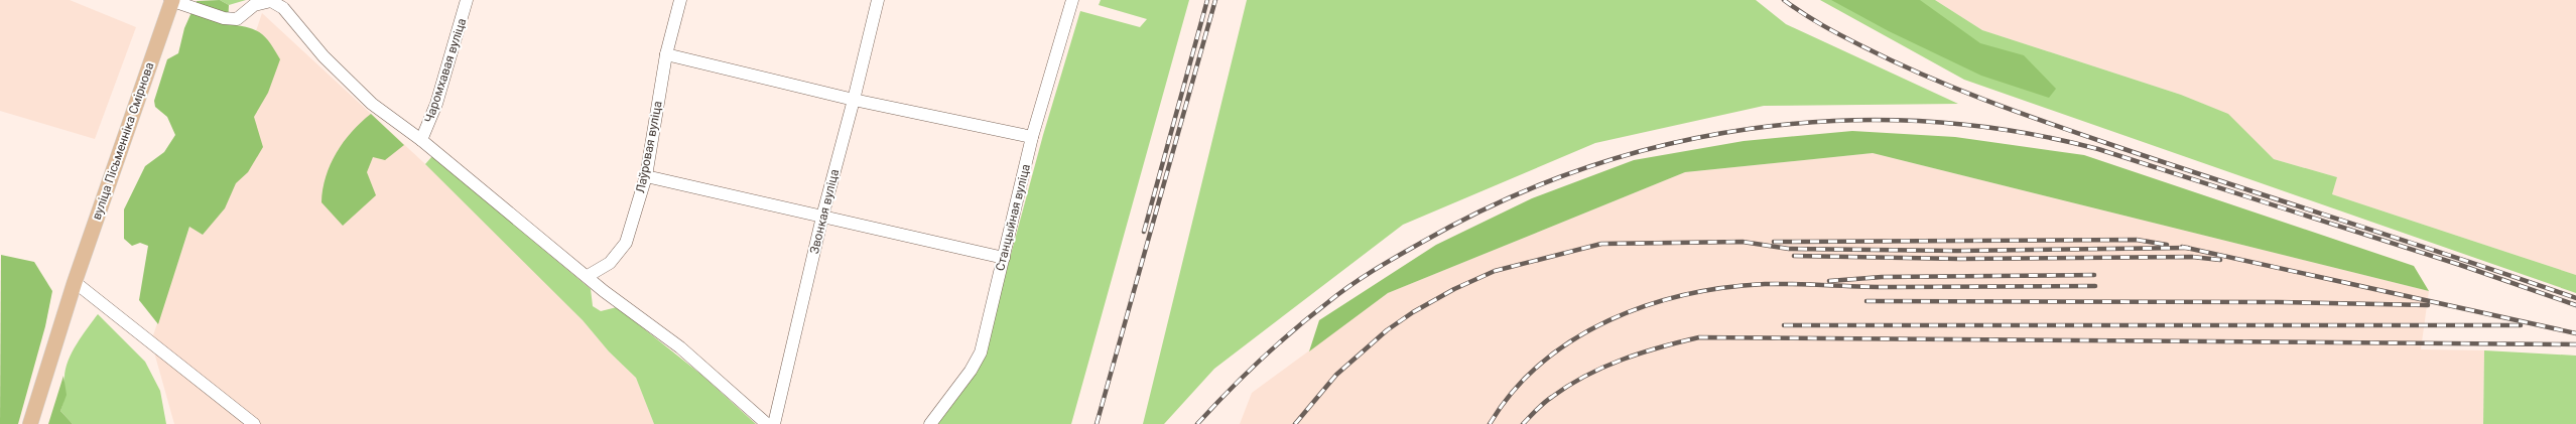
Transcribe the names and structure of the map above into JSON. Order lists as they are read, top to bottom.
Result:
{
  "streets": {
    "main road": ["вуліца Пісьменніка Смірнова"],
    "street": [
      "Чаромхавая вуліца",
      "Лаўровая вуліца",
      "Звонкая вуліца",
      "Станцыйная вуліца"
    ]
  }
}
